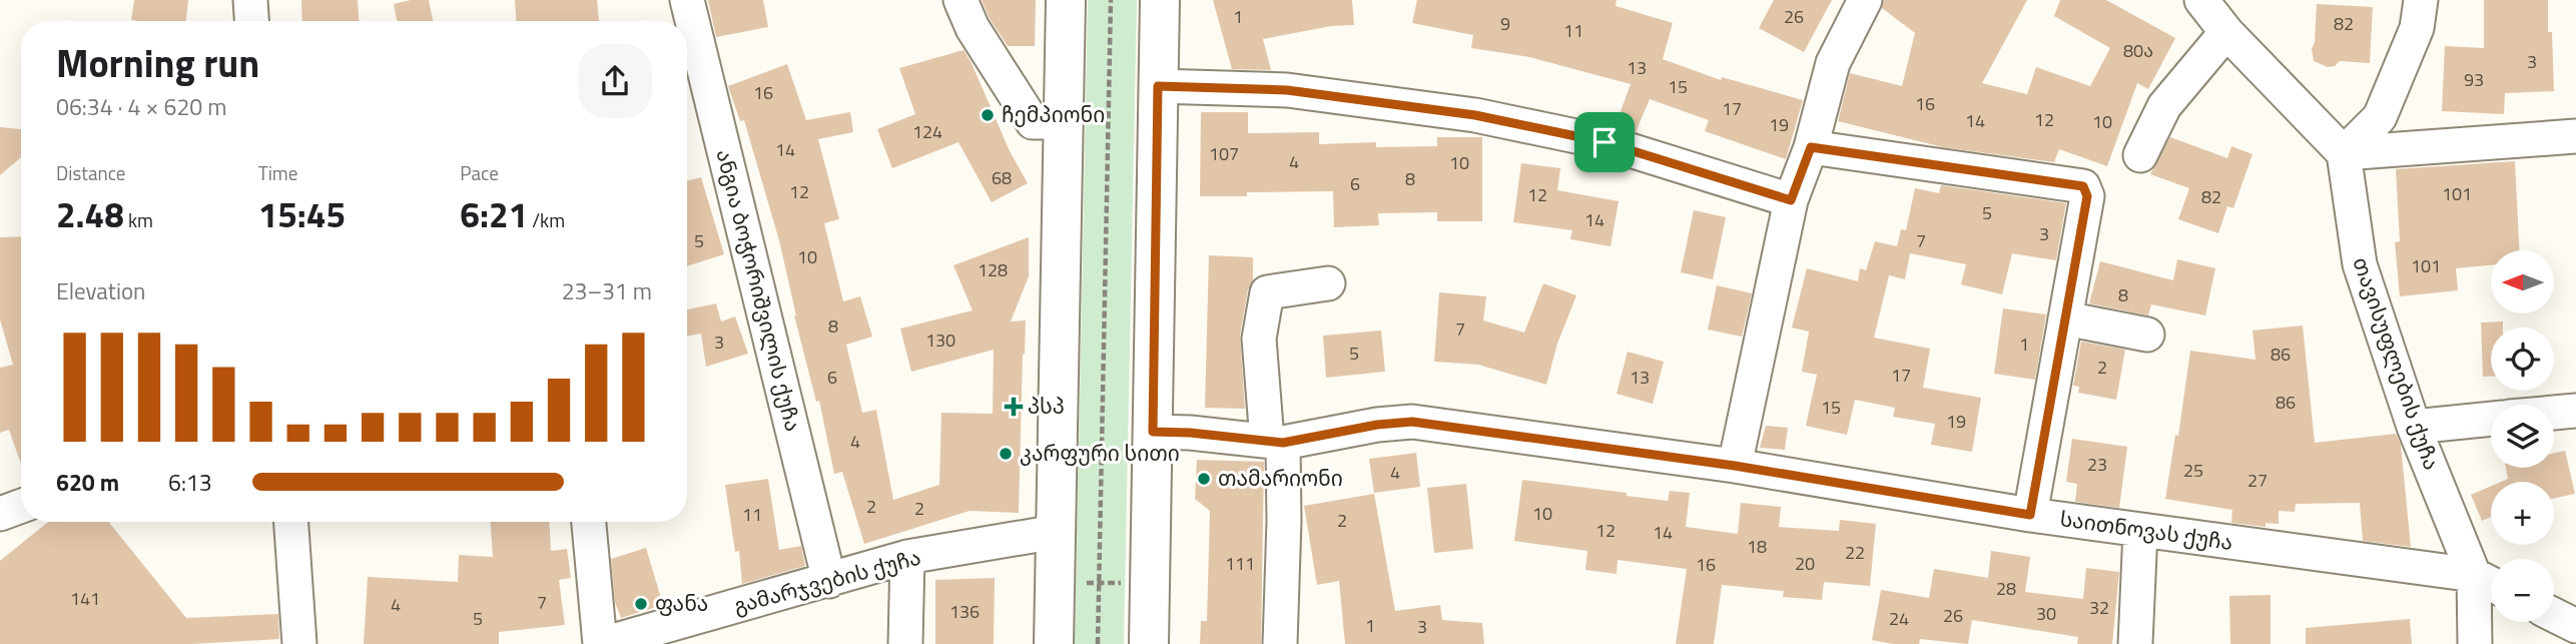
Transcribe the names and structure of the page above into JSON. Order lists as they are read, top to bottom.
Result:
{
  "streets": {
    "street": [
      "ანგია ბოჭორიშვილის ქუჩა",
      "თავისუფლების ქუჩა",
      "საითნოვას ქუჩა",
      "გამარჯვების ქუჩა"
    ]
  },
  "crossings": [
    ["ანგია ბოჭორიშვილის ქუჩა", "გამარჯვების ქუჩა"],
    ["თავისუფლების ქუჩა", "საითნოვას ქუჩა"]
  ],
  "places": {
    "other": [
      "ჩემპიონი",
      "კარფური სითი",
      "თამარიონი",
      "ფანა"
    ],
    "health": ["პსპ"]
  },
  "house_numbers": [
    "1",
    "26",
    "9",
    "82",
    "11",
    "80ა",
    "3",
    "13",
    "93",
    "15",
    "16",
    "16",
    "17",
    "12",
    "14",
    "10",
    "19",
    "124",
    "14",
    "107",
    "4",
    "10",
    "68",
    "8",
    "6",
    "12",
    "101",
    "12",
    "82",
    "5",
    "14",
    "3",
    "5",
    "7",
    "10",
    "101",
    "128",
    "8",
    "8",
    "7",
    "130",
    "3",
    "1",
    "5",
    "86",
    "2",
    "17",
    "6",
    "13",
    "86",
    "15",
    "19",
    "4",
    "23",
    "25",
    "4",
    "27",
    "2",
    "2",
    "10",
    "11",
    "2",
    "12",
    "14",
    "18",
    "22",
    "111",
    "20",
    "16",
    "28",
    "141",
    "7",
    "4",
    "32",
    "136",
    "30",
    "26",
    "5",
    "24",
    "1",
    "3"
  ],
  "north": "left",
  "page": {
    "heading": ["Morning run", "06:34 · 4 × 620 m"],
    "stats": [
      ["Distance", "2.48 km"],
      ["Time", "15:45"],
      ["Pace", "6:21 /km"]
    ],
    "map_buttons": ["+", "−"],
    "chart": ["Elevation", "23–31 m"],
    "list": [
      {
        "name": "620 m",
        "note": "6:13"
      }
    ]
  }
}
